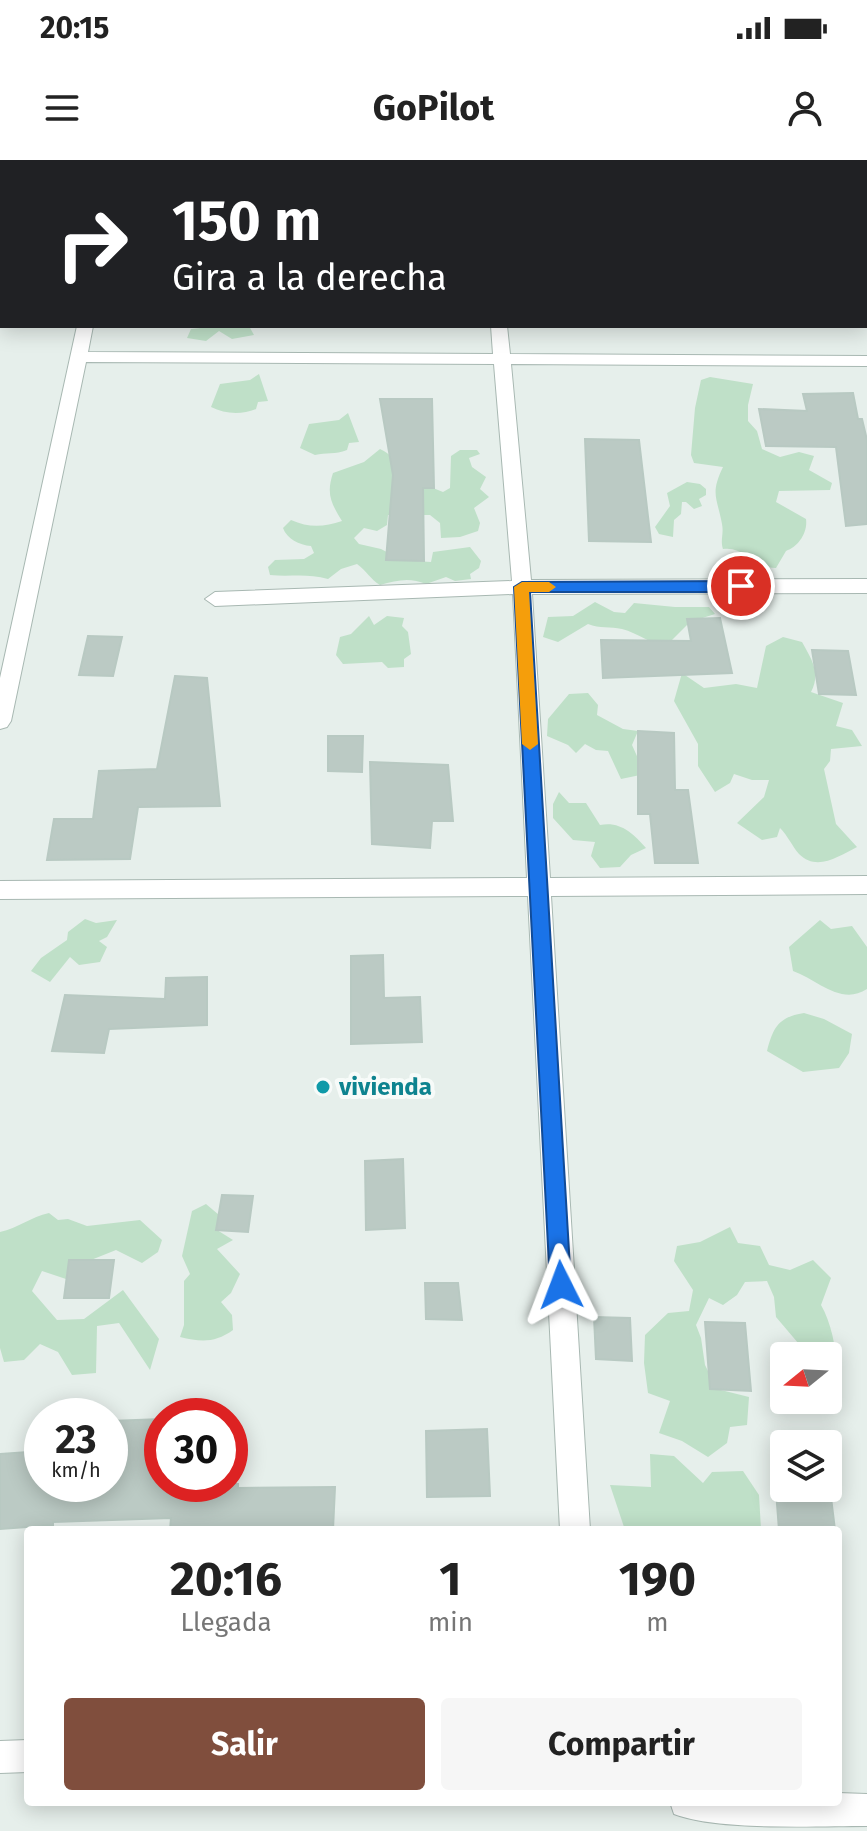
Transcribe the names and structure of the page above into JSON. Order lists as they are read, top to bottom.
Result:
{
  "places": ["vivienda"],
  "north": "left",
  "page": {
    "status": "20:15",
    "header": "GoPilot",
    "turn": ["150 m", "Gira a la derecha"],
    "speed": "23 km/h",
    "limit": "30",
    "eta": [
      "20:16",
      "Llegada",
      "1",
      "min",
      "190",
      "m"
    ],
    "buttons": ["Salir", "Compartir"]
  }
}
